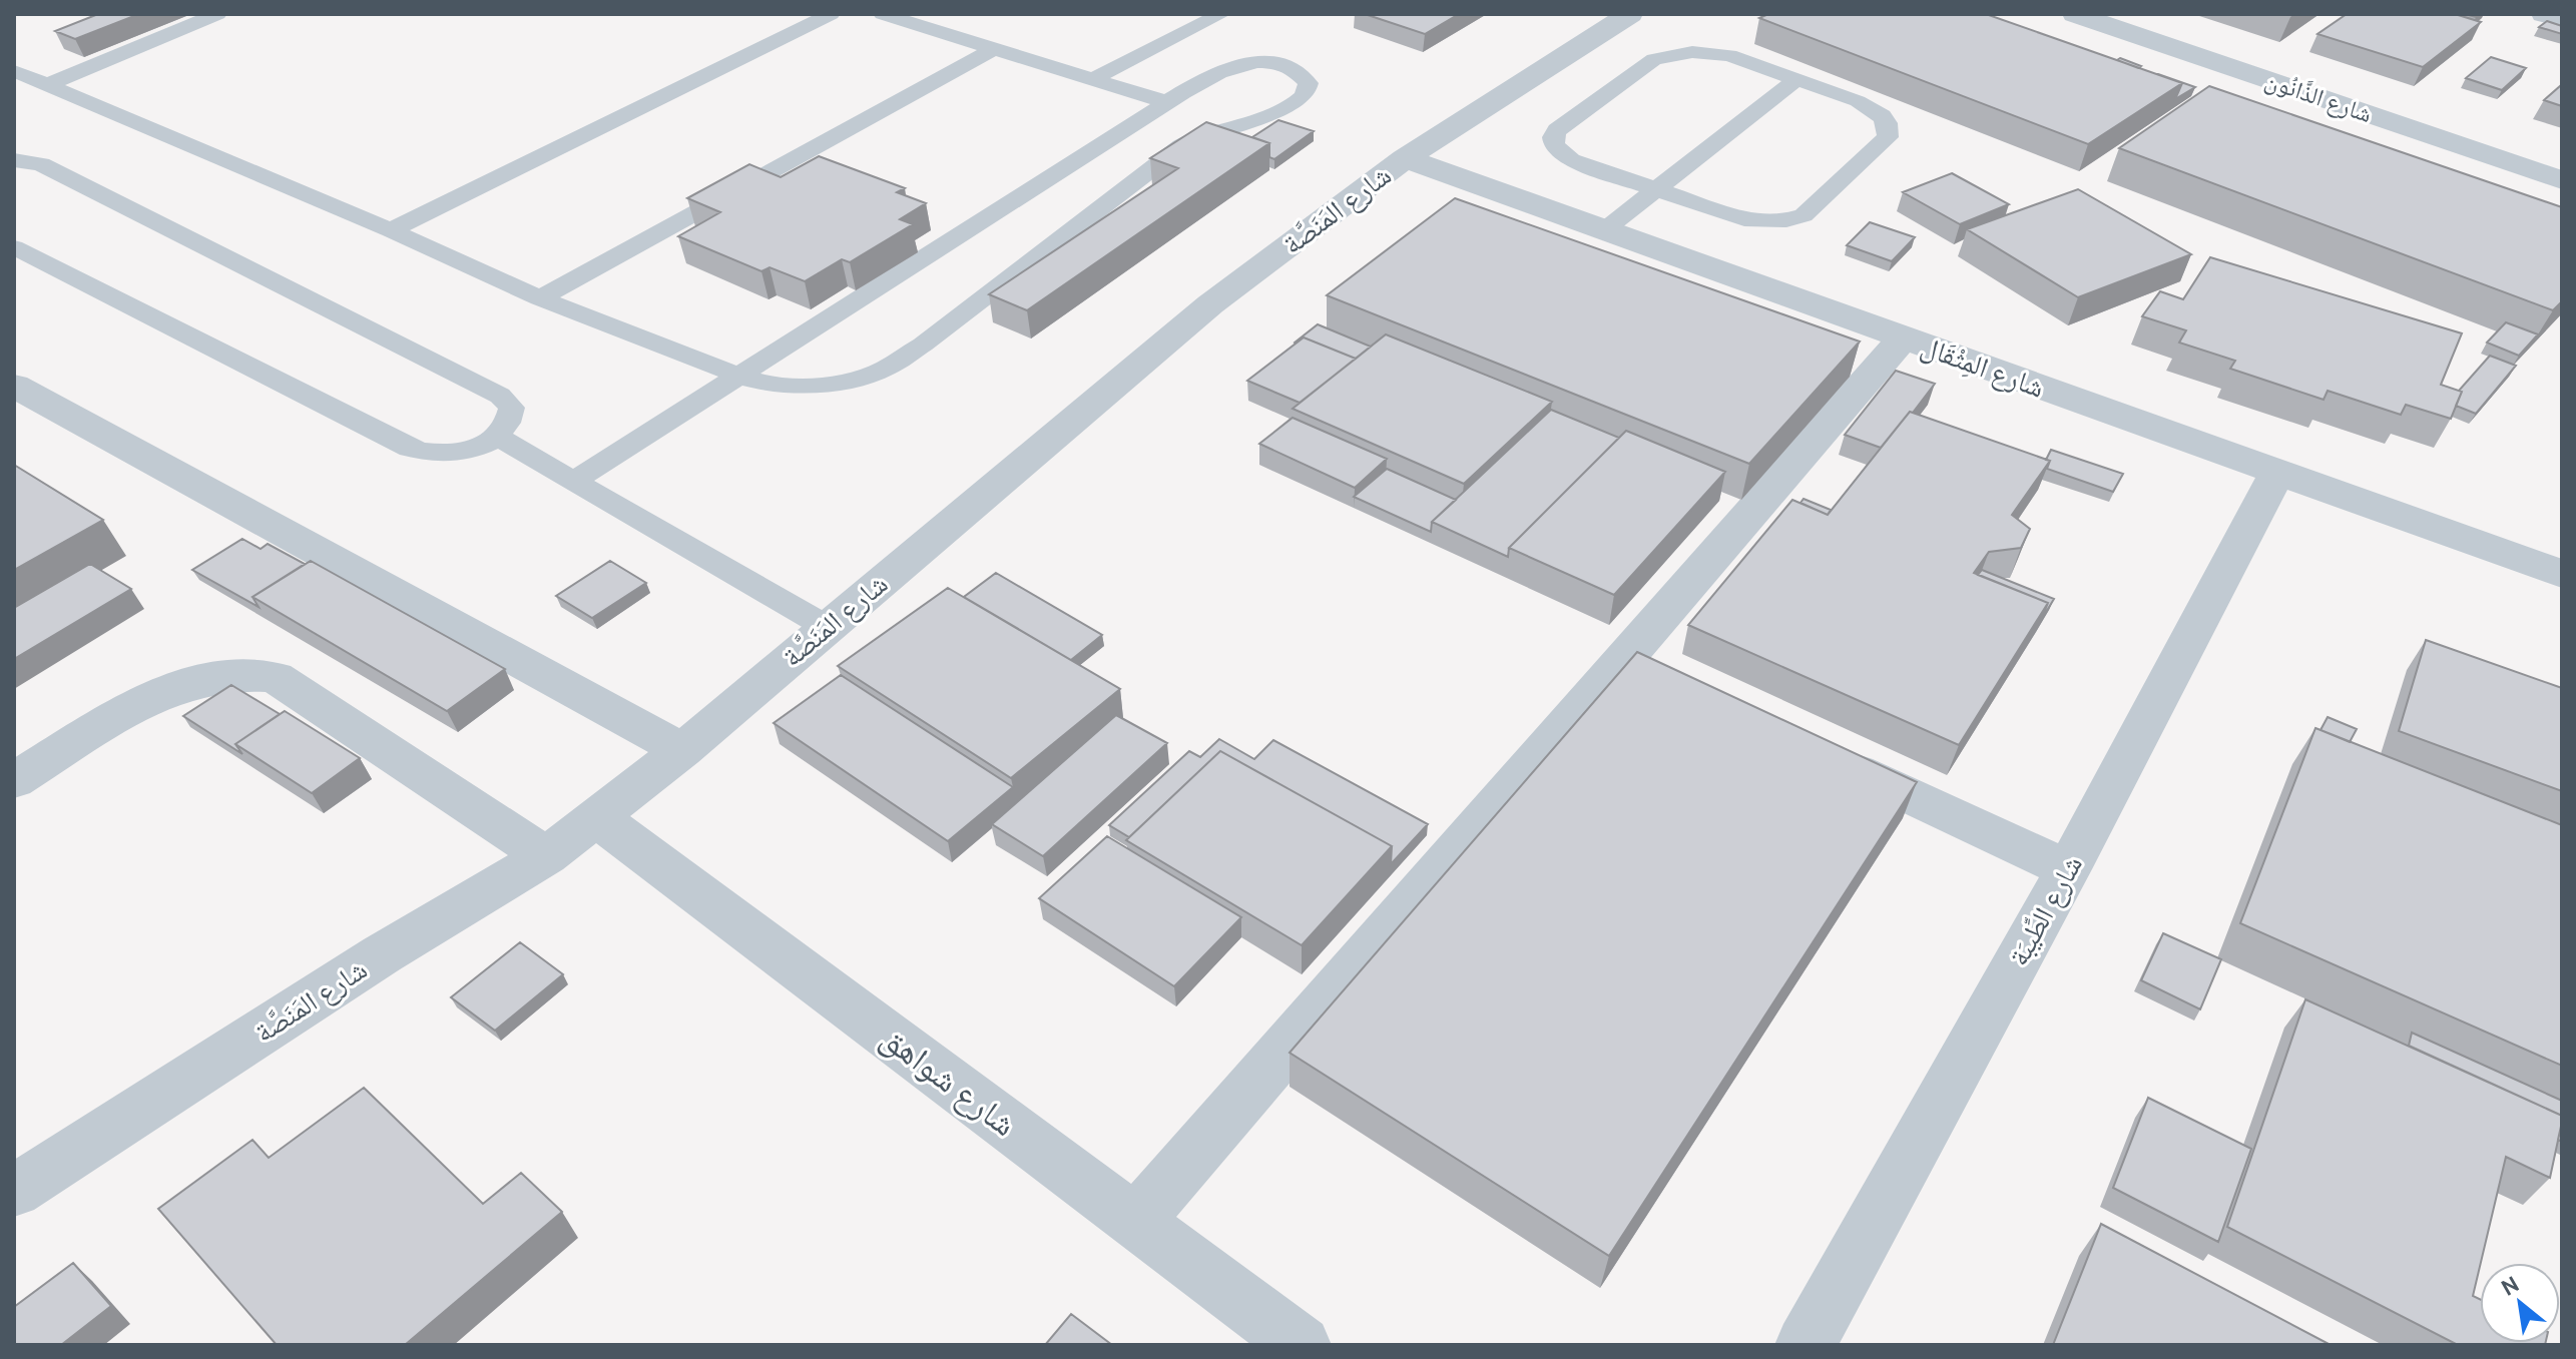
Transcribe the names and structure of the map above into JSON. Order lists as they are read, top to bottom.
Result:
{
  "streets": {
    "street": [
      "شارع الذَّانُون",
      "شارع المَنَصَّة",
      "شارع المِثْقَال",
      "شارع الطِّيبَة",
      "شارع شواهق"
    ]
  },
  "crossings": [
    ["شارع المَنَصَّة", "شارع المِثْقَال"],
    ["شارع المَنَصَّة", "شارع شواهق"],
    ["شارع المِثْقَال", "شارع الطِّيبَة"]
  ],
  "north": "top left"
}
